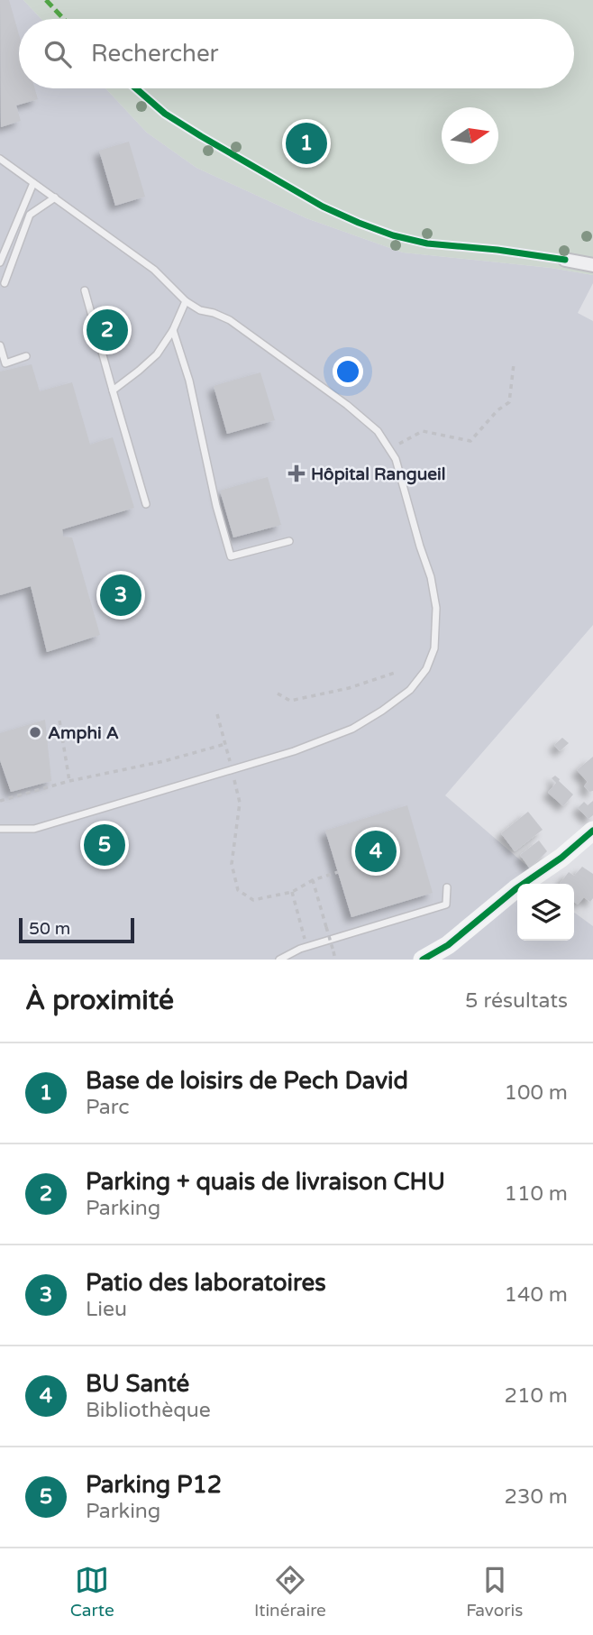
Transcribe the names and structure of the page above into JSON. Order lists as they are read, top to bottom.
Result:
{
  "places": {
    "health": ["Hôpital Rangueil"],
    "other": ["Amphi A"]
  },
  "scale_bar": "50 m",
  "north": "right",
  "page": {
    "search": "Rechercher",
    "pins": [
      "1",
      "2",
      "3",
      "5",
      "4"
    ],
    "scale": "50 m",
    "heading": ["À proximité", "5 résultats"],
    "list": [
      {
        "mark": "1",
        "name": "Base de loisirs de Pech David",
        "note": "Parc",
        "value": "100 m"
      },
      {
        "mark": "2",
        "name": "Parking + quais de livraison CHU",
        "note": "Parking",
        "value": "110 m"
      },
      {
        "mark": "3",
        "name": "Patio des laboratoires",
        "note": "Lieu",
        "value": "140 m"
      },
      {
        "mark": "4",
        "name": "BU Santé",
        "note": "Bibliothèque",
        "value": "210 m"
      },
      {
        "mark": "5",
        "name": "Parking P12",
        "note": "Parking",
        "value": "230 m"
      }
    ],
    "nav": ["Carte", "Itinéraire", "Favoris"]
  }
}
